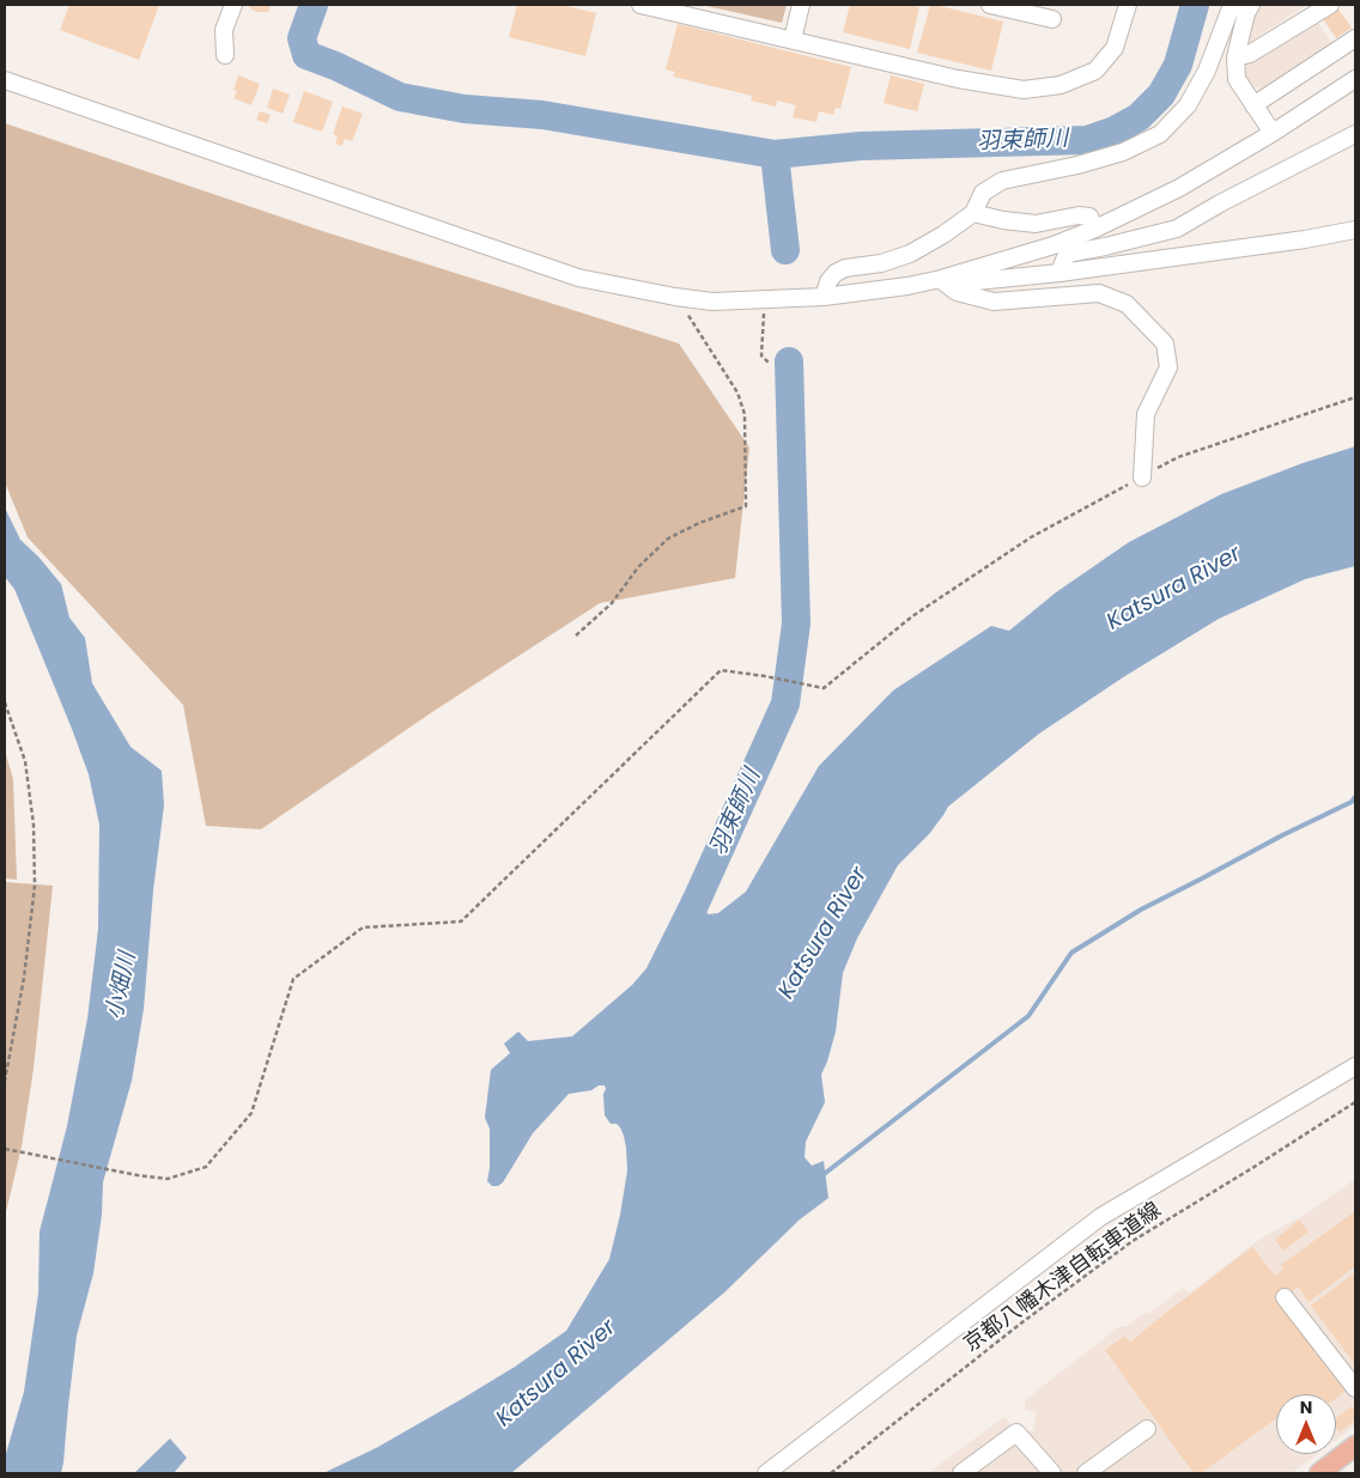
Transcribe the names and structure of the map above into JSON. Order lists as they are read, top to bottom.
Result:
{
  "streets": {
    "path": ["京都八幡木津自転車道線"]
  },
  "water": ["羽束師川", "Katsura River", "小畑川"],
  "north": "top"
}
